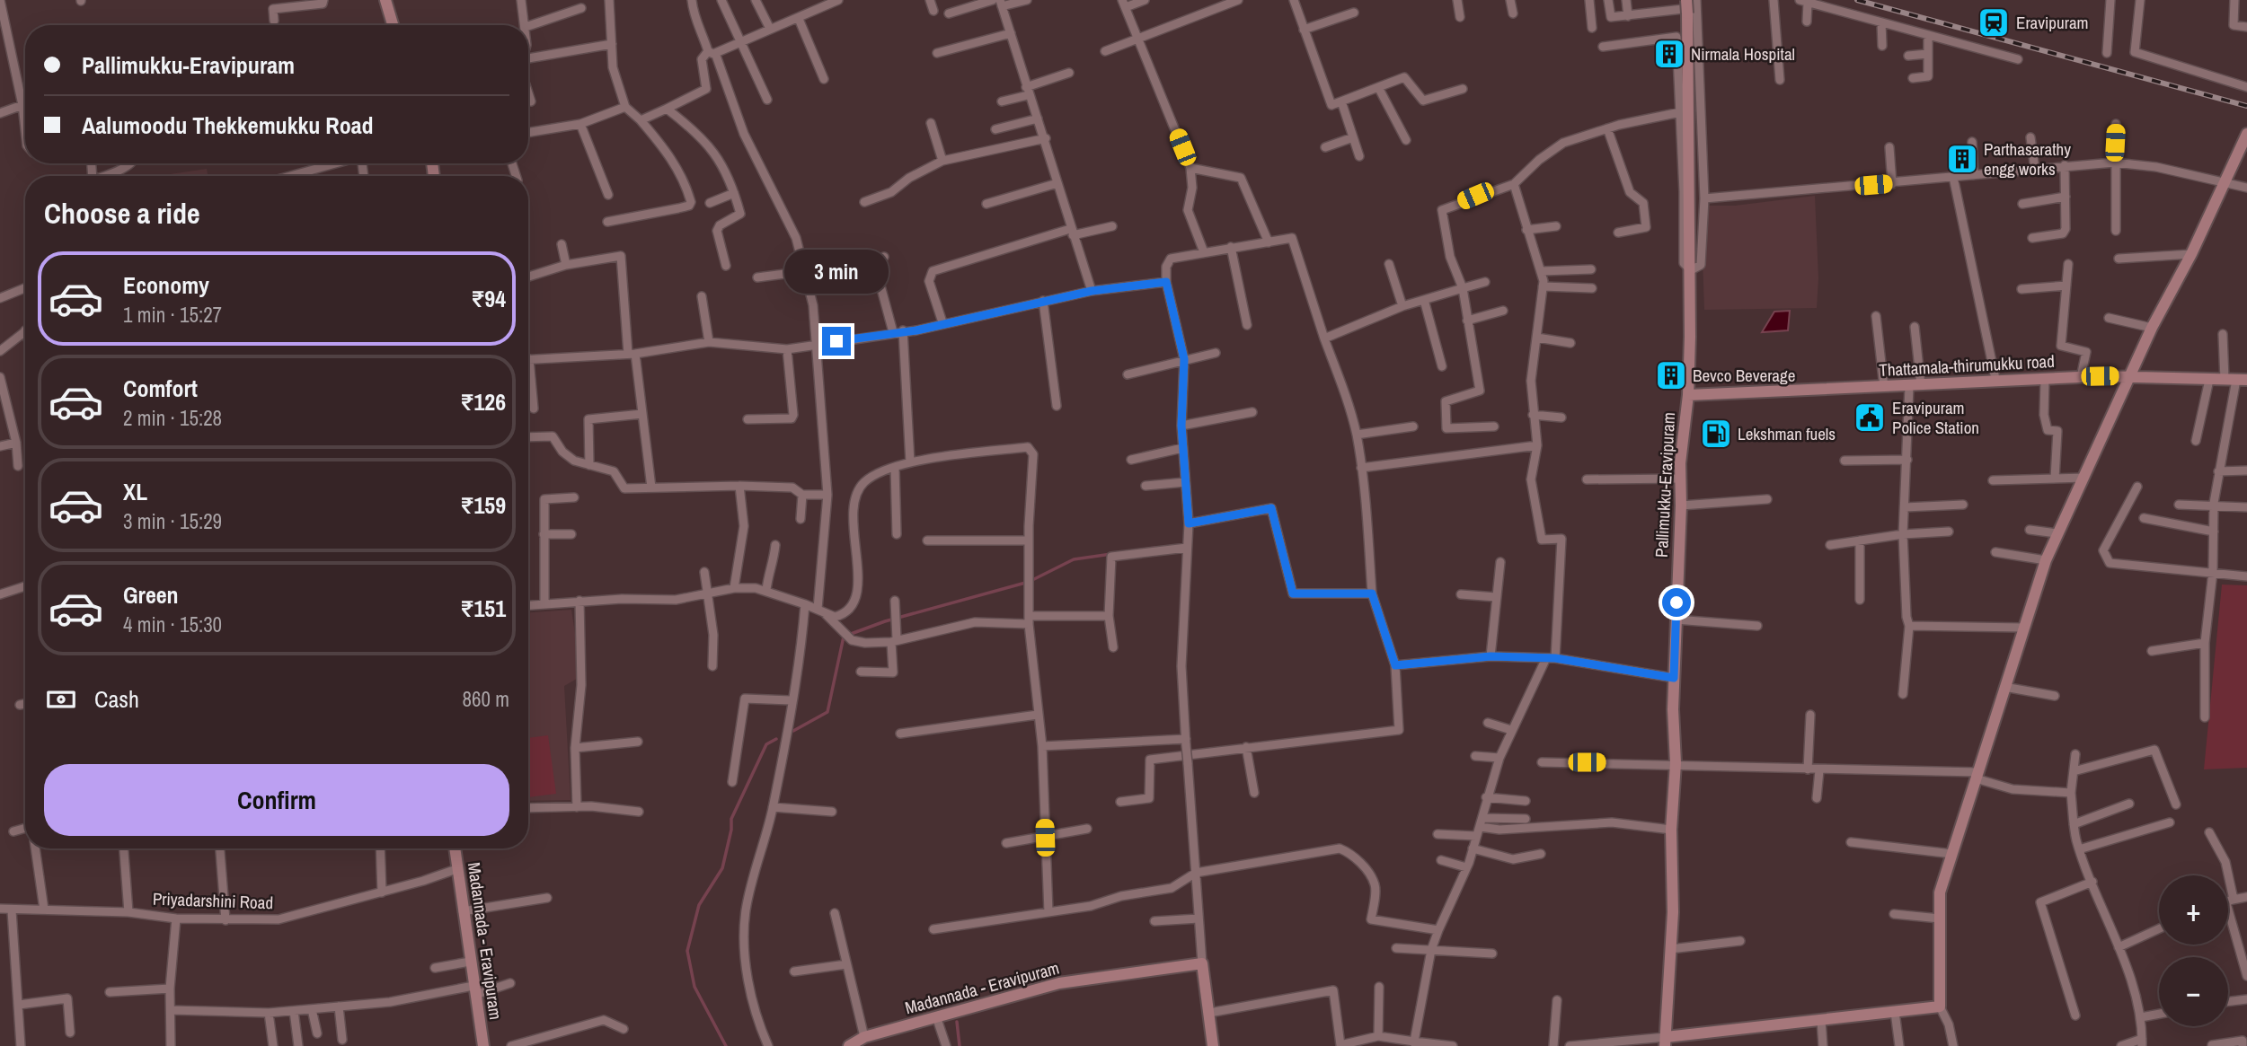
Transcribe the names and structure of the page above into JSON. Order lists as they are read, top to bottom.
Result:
{
  "streets": {
    "main road": ["Thattamala-thirumukku road", "Pallimukku-Eravipuram", "Madannada - Eravipuram"],
    "street": ["Priyadarshini Road"]
  },
  "crossings": [
    ["Thattamala-thirumukku road", "Pallimukku-Eravipuram"],
    ["Priyadarshini Road", "Madannada - Eravipuram"]
  ],
  "places": {
    "station": ["Eravipuram"],
    "building": ["Nirmala Hospital", "Parthasarathy engg works", "Bevco Beverage"],
    "public building": ["Eravipuram Police Station"],
    "fuel station": ["Lekshman fuels"]
  },
  "page": {
    "banner": ["Pallimukku-Eravipuram", "Aalumoodu Thekkemukku Road"],
    "heading": "Choose a ride",
    "bubble": "3 min",
    "list": [
      {
        "name": "Economy",
        "note": "1 min · 15:27",
        "value": "₹94"
      },
      {
        "name": "Comfort",
        "note": "2 min · 15:28",
        "value": "₹126"
      },
      {
        "name": "XL",
        "note": "3 min · 15:29",
        "value": "₹159"
      },
      {
        "name": "Green",
        "note": "4 min · 15:30",
        "value": "₹151"
      }
    ],
    "pay": ["Cash", "860 m"],
    "buttons": "Confirm",
    "map_buttons": ["+", "−"]
  }
}
